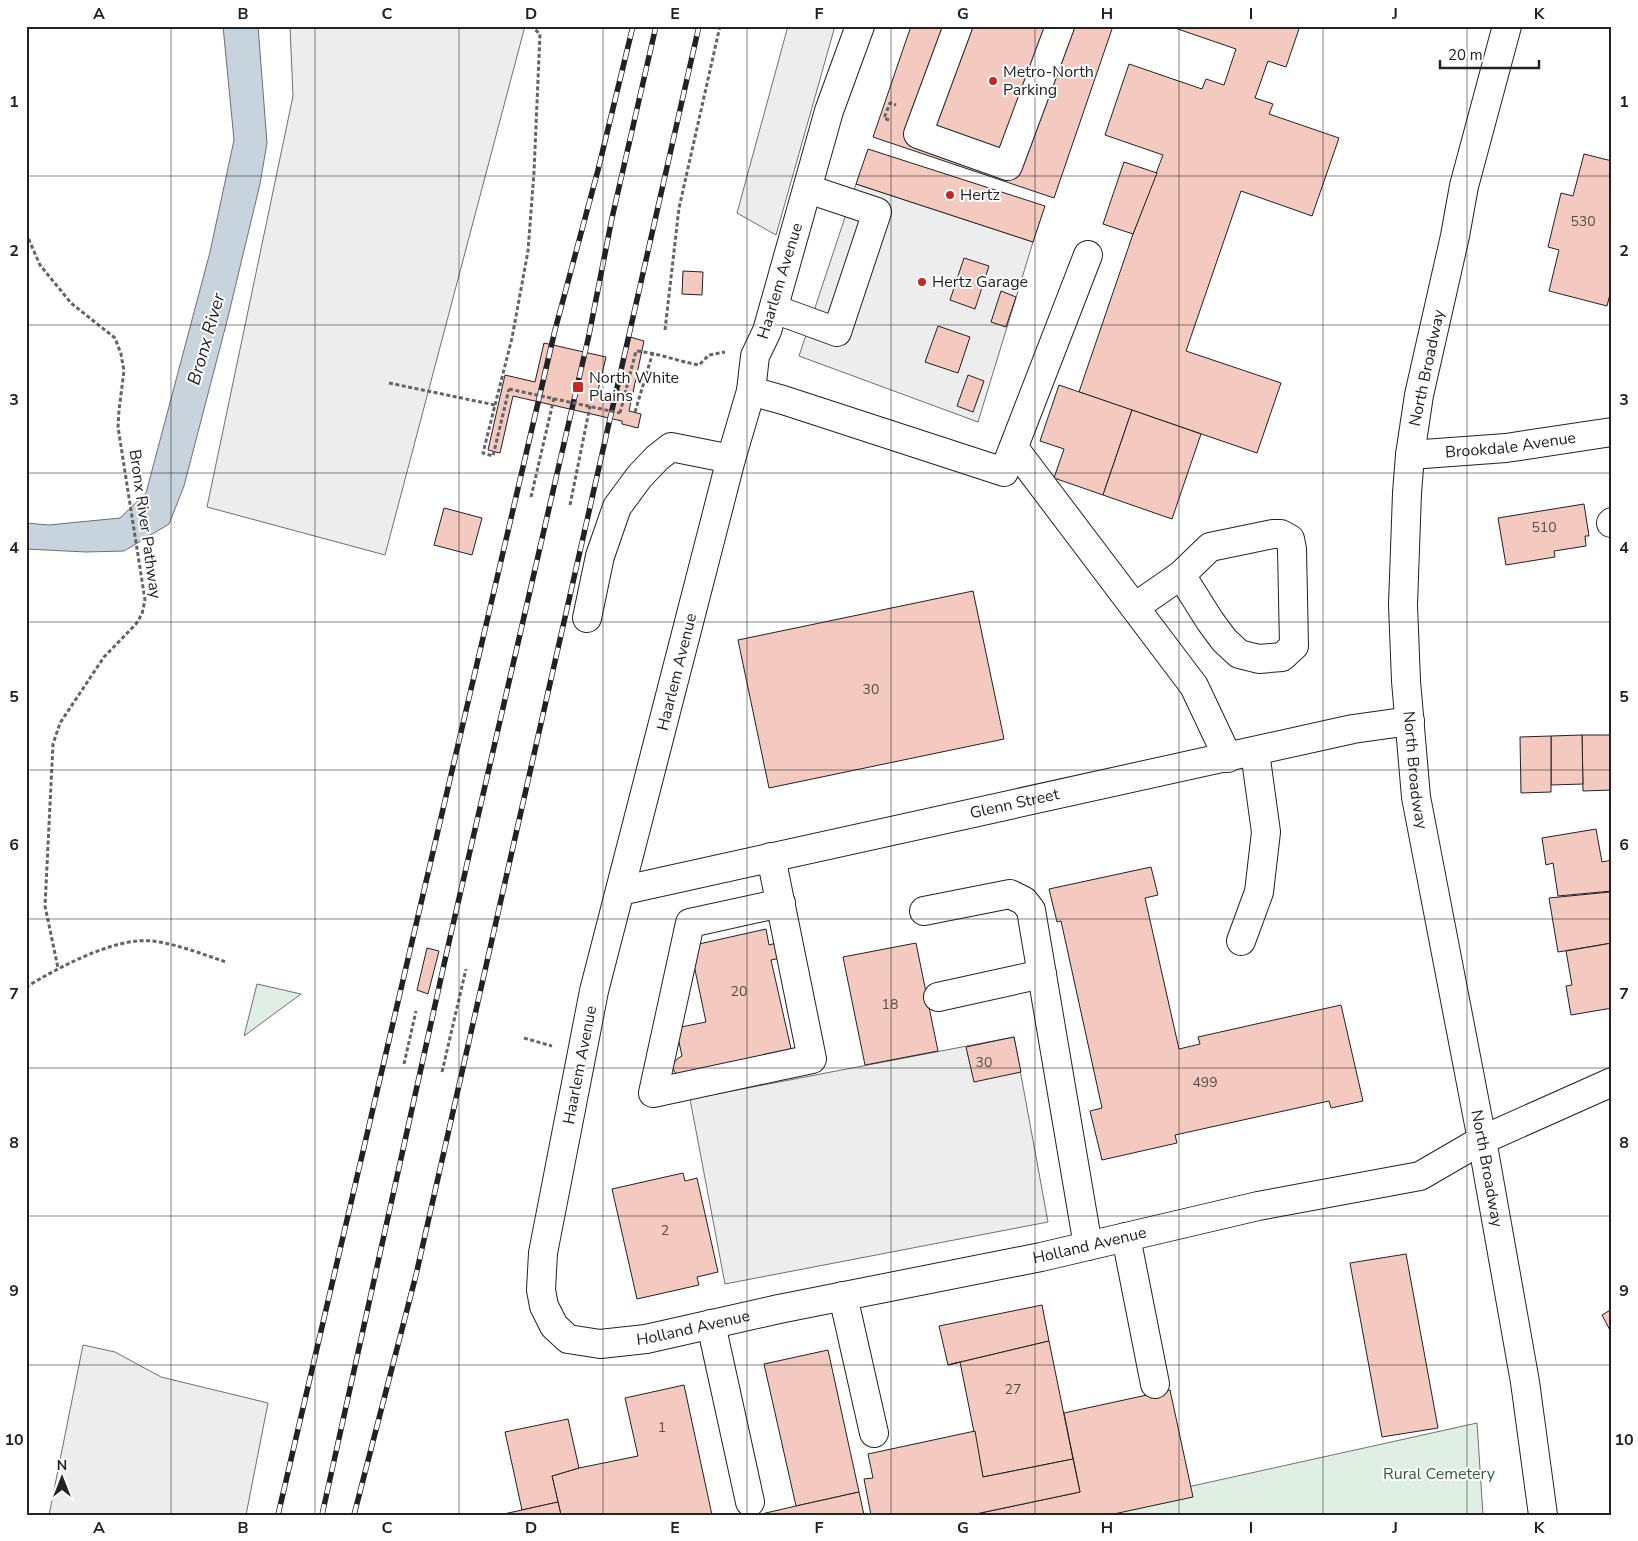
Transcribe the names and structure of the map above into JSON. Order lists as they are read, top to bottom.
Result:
{
  "streets": {
    "street": [
      "Haarlem Avenue",
      "North Broadway",
      "Brookdale Avenue",
      "Glenn Street",
      "Holland Avenue"
    ],
    "path": ["Bronx River Pathway"]
  },
  "crossings": [
    ["Haarlem Avenue", "Glenn Street"],
    ["Haarlem Avenue", "Holland Avenue"],
    ["North Broadway", "Brookdale Avenue"],
    ["North Broadway", "Glenn Street"],
    ["North Broadway", "Holland Avenue"]
  ],
  "water": ["Bronx River"],
  "parks": ["Rural Cemetery"],
  "places": {
    "other": ["Metro-North Parking", "Hertz", "Hertz Garage"],
    "transit": ["North White Plains"]
  },
  "house_numbers": [
    "530",
    "510",
    "30",
    "20",
    "18",
    "30",
    "499",
    "2",
    "27",
    "1"
  ],
  "scale_bar": "20 m",
  "north": "top",
  "grid": {
    "columns": [
      "A",
      "B",
      "C",
      "D",
      "E",
      "F",
      "G",
      "H",
      "I",
      "J",
      "K"
    ],
    "rows": [
      "1",
      "2",
      "3",
      "4",
      "5",
      "6",
      "7",
      "8",
      "9",
      "10"
    ]
  }
}
